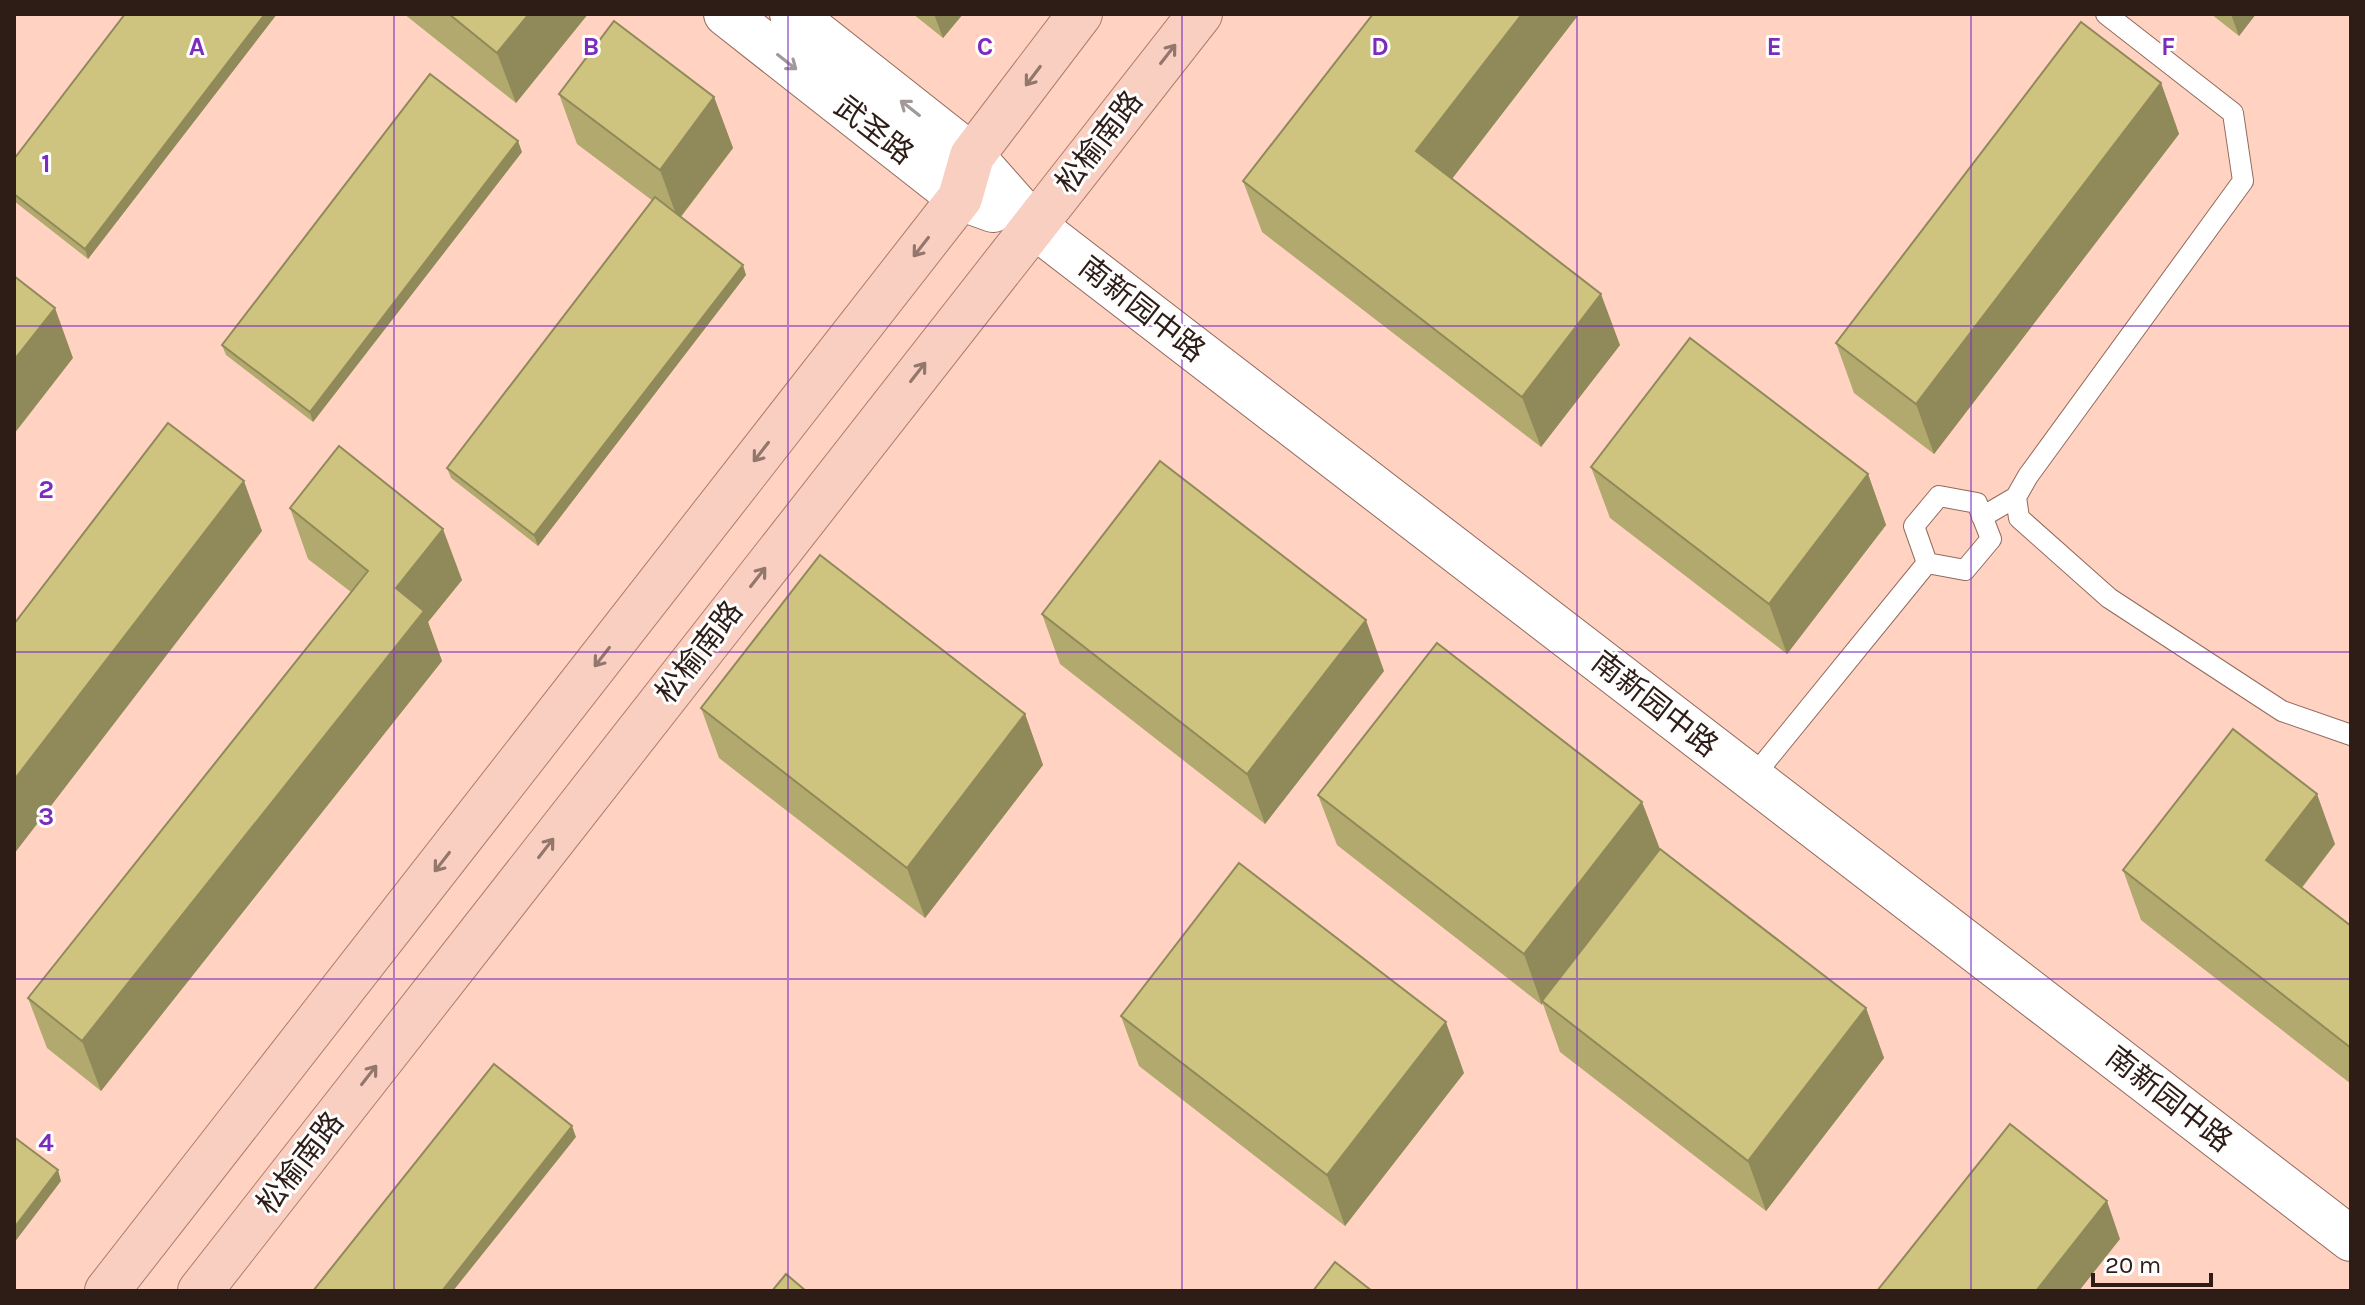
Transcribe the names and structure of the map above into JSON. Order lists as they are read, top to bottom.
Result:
{
  "streets": {
    "main road": ["松榆南路"],
    "street": ["武圣路", "南新园中路"]
  },
  "crossings": [
    ["武圣路", "松榆南路"],
    ["武圣路", "南新园中路"],
    ["松榆南路", "南新园中路"]
  ],
  "scale_bar": "20 m",
  "grid": {
    "columns": [
      "A",
      "B",
      "C",
      "D",
      "E",
      "F"
    ],
    "rows": [
      "1",
      "2",
      "3",
      "4"
    ]
  }
}
